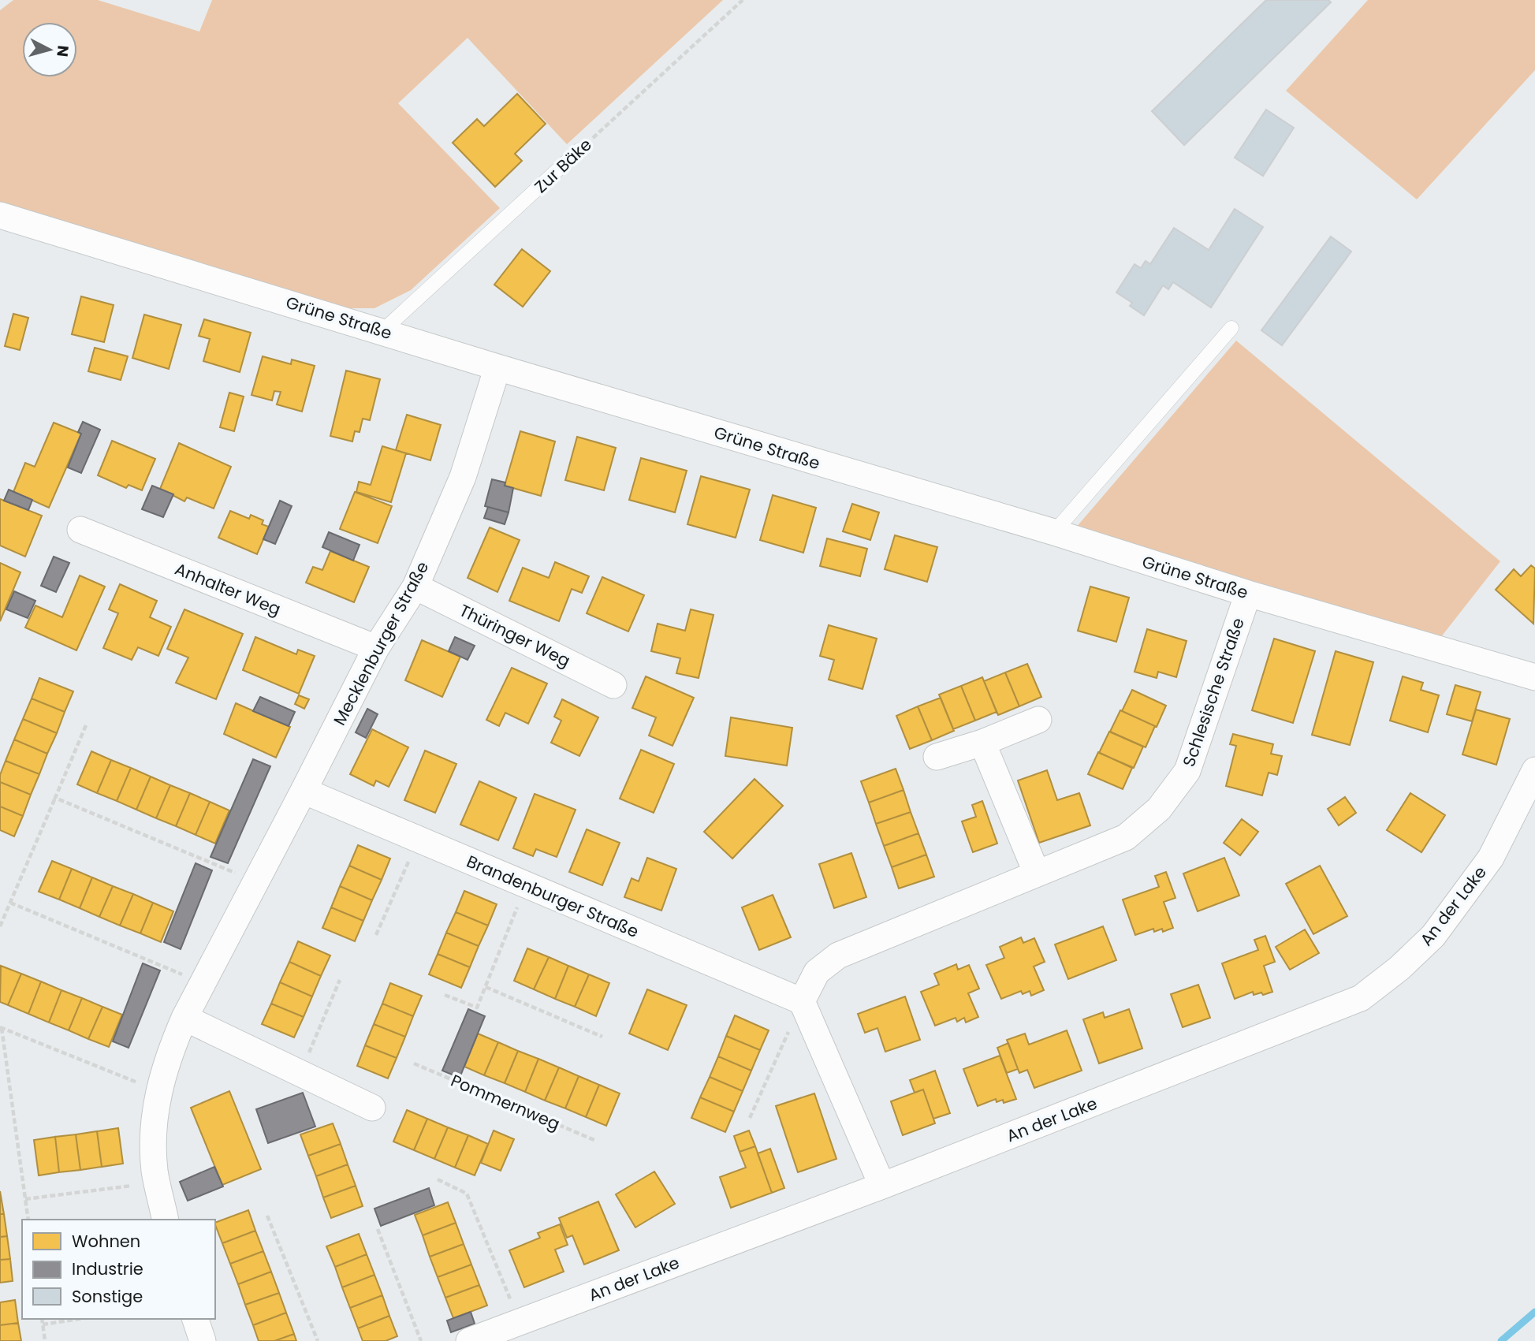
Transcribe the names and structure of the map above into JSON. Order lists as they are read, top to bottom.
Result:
{
  "streets": {
    "street": [
      "Grüne Straße",
      "Anhalter Weg",
      "Thüringer Weg",
      "Mecklenburger Straße",
      "Schlesische Straße",
      "Brandenburger Straße",
      "An der Lake"
    ],
    "lane": ["Zur Bäke"],
    "path": ["Pommernweg"]
  },
  "crossings": [
    ["Zur Bäke", "Grüne Straße"],
    ["Grüne Straße", "Mecklenburger Straße"],
    ["Grüne Straße", "Schlesische Straße"],
    ["Anhalter Weg", "Mecklenburger Straße"],
    ["Thüringer Weg", "Mecklenburger Straße"],
    ["Mecklenburger Straße", "Brandenburger Straße"],
    ["Schlesische Straße", "Brandenburger Straße"]
  ],
  "legend": ["Wohnen", "Industrie", "Sonstige"],
  "north": "right"
}
